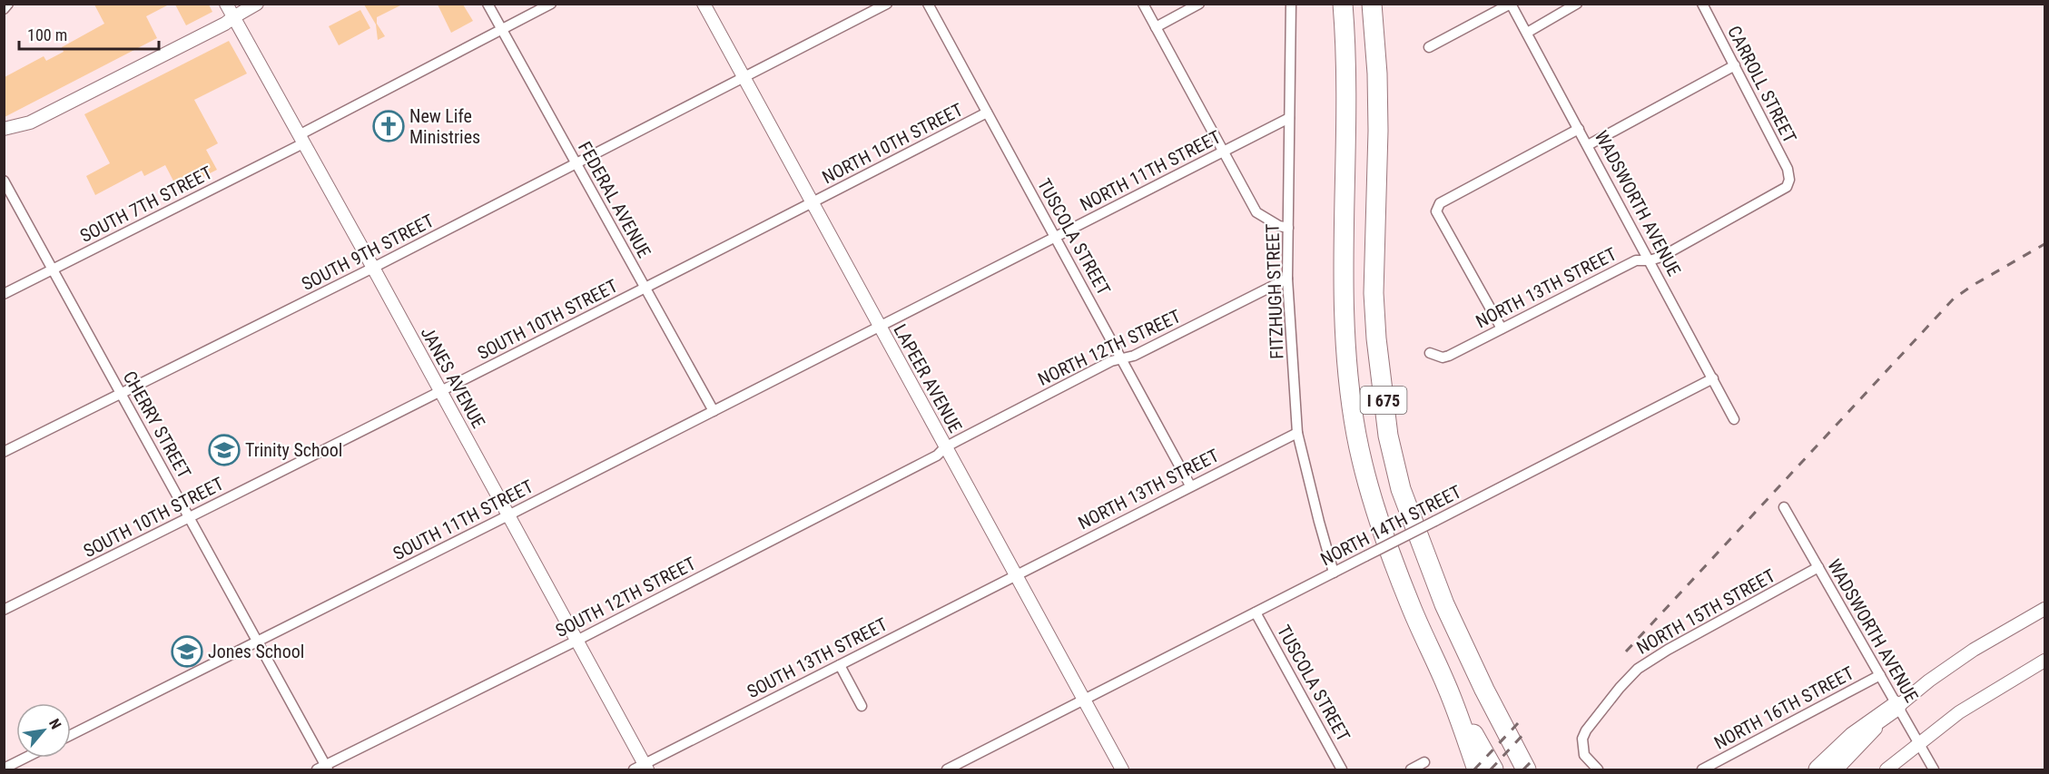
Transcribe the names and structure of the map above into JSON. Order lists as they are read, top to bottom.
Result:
{
  "streets": {
    "highway": ["I 675"],
    "street": [
      "CARROLL STREET",
      "NORTH 10TH STREET",
      "NORTH 11TH STREET",
      "FEDERAL AVENUE",
      "WADSWORTH AVENUE",
      "SOUTH 7TH STREET",
      "TUSCOLA STREET",
      "SOUTH 9TH STREET",
      "NORTH 13TH STREET",
      "FITZHUGH STREET",
      "SOUTH 10TH STREET",
      "NORTH 12TH STREET",
      "JANES AVENUE",
      "LAPEER AVENUE",
      "CHERRY STREET",
      "SOUTH 11TH STREET",
      "NORTH 14TH STREET",
      "SOUTH 12TH STREET",
      "NORTH 15TH STREET",
      "SOUTH 13TH STREET",
      "NORTH 16TH STREET"
    ]
  },
  "crossings": [
    ["CARROLL STREET", "NORTH 13TH STREET"],
    ["NORTH 10TH STREET", "TUSCOLA STREET"],
    ["NORTH 10TH STREET", "SOUTH 10TH STREET"],
    ["NORTH 10TH STREET", "LAPEER AVENUE"],
    ["NORTH 11TH STREET", "TUSCOLA STREET"],
    ["NORTH 11TH STREET", "FITZHUGH STREET"],
    ["NORTH 11TH STREET", "LAPEER AVENUE"],
    ["NORTH 11TH STREET", "SOUTH 11TH STREET"],
    ["FEDERAL AVENUE", "SOUTH 7TH STREET"],
    ["FEDERAL AVENUE", "SOUTH 9TH STREET"],
    ["FEDERAL AVENUE", "SOUTH 10TH STREET"],
    ["FEDERAL AVENUE", "SOUTH 11TH STREET"],
    ["WADSWORTH AVENUE", "NORTH 13TH STREET"],
    ["WADSWORTH AVENUE", "NORTH 14TH STREET"],
    ["WADSWORTH AVENUE", "NORTH 15TH STREET"],
    ["WADSWORTH AVENUE", "NORTH 16TH STREET"],
    ["SOUTH 7TH STREET", "JANES AVENUE"],
    ["SOUTH 7TH STREET", "CHERRY STREET"],
    ["TUSCOLA STREET", "NORTH 13TH STREET"],
    ["TUSCOLA STREET", "NORTH 12TH STREET"],
    ["TUSCOLA STREET", "NORTH 14TH STREET"],
    ["SOUTH 9TH STREET", "JANES AVENUE"],
    ["SOUTH 9TH STREET", "LAPEER AVENUE"],
    ["SOUTH 9TH STREET", "CHERRY STREET"],
    ["NORTH 13TH STREET", "FITZHUGH STREET"],
    ["NORTH 13TH STREET", "LAPEER AVENUE"],
    ["NORTH 13TH STREET", "SOUTH 13TH STREET"],
    ["FITZHUGH STREET", "NORTH 12TH STREET"],
    ["FITZHUGH STREET", "NORTH 14TH STREET"],
    ["SOUTH 10TH STREET", "JANES AVENUE"],
    ["SOUTH 10TH STREET", "LAPEER AVENUE"],
    ["SOUTH 10TH STREET", "CHERRY STREET"],
    ["NORTH 12TH STREET", "LAPEER AVENUE"],
    ["NORTH 12TH STREET", "SOUTH 12TH STREET"],
    ["JANES AVENUE", "SOUTH 11TH STREET"],
    ["JANES AVENUE", "SOUTH 12TH STREET"],
    ["JANES AVENUE", "SOUTH 13TH STREET"],
    ["LAPEER AVENUE", "SOUTH 11TH STREET"],
    ["LAPEER AVENUE", "NORTH 14TH STREET"],
    ["LAPEER AVENUE", "SOUTH 12TH STREET"],
    ["LAPEER AVENUE", "SOUTH 13TH STREET"],
    ["CHERRY STREET", "SOUTH 11TH STREET"],
    ["CHERRY STREET", "SOUTH 12TH STREET"]
  ],
  "places": {
    "church": ["New Life Ministries"],
    "school or university": ["Trinity School", "Jones School"]
  },
  "scale_bar": "100 m",
  "north": "top right"
}
